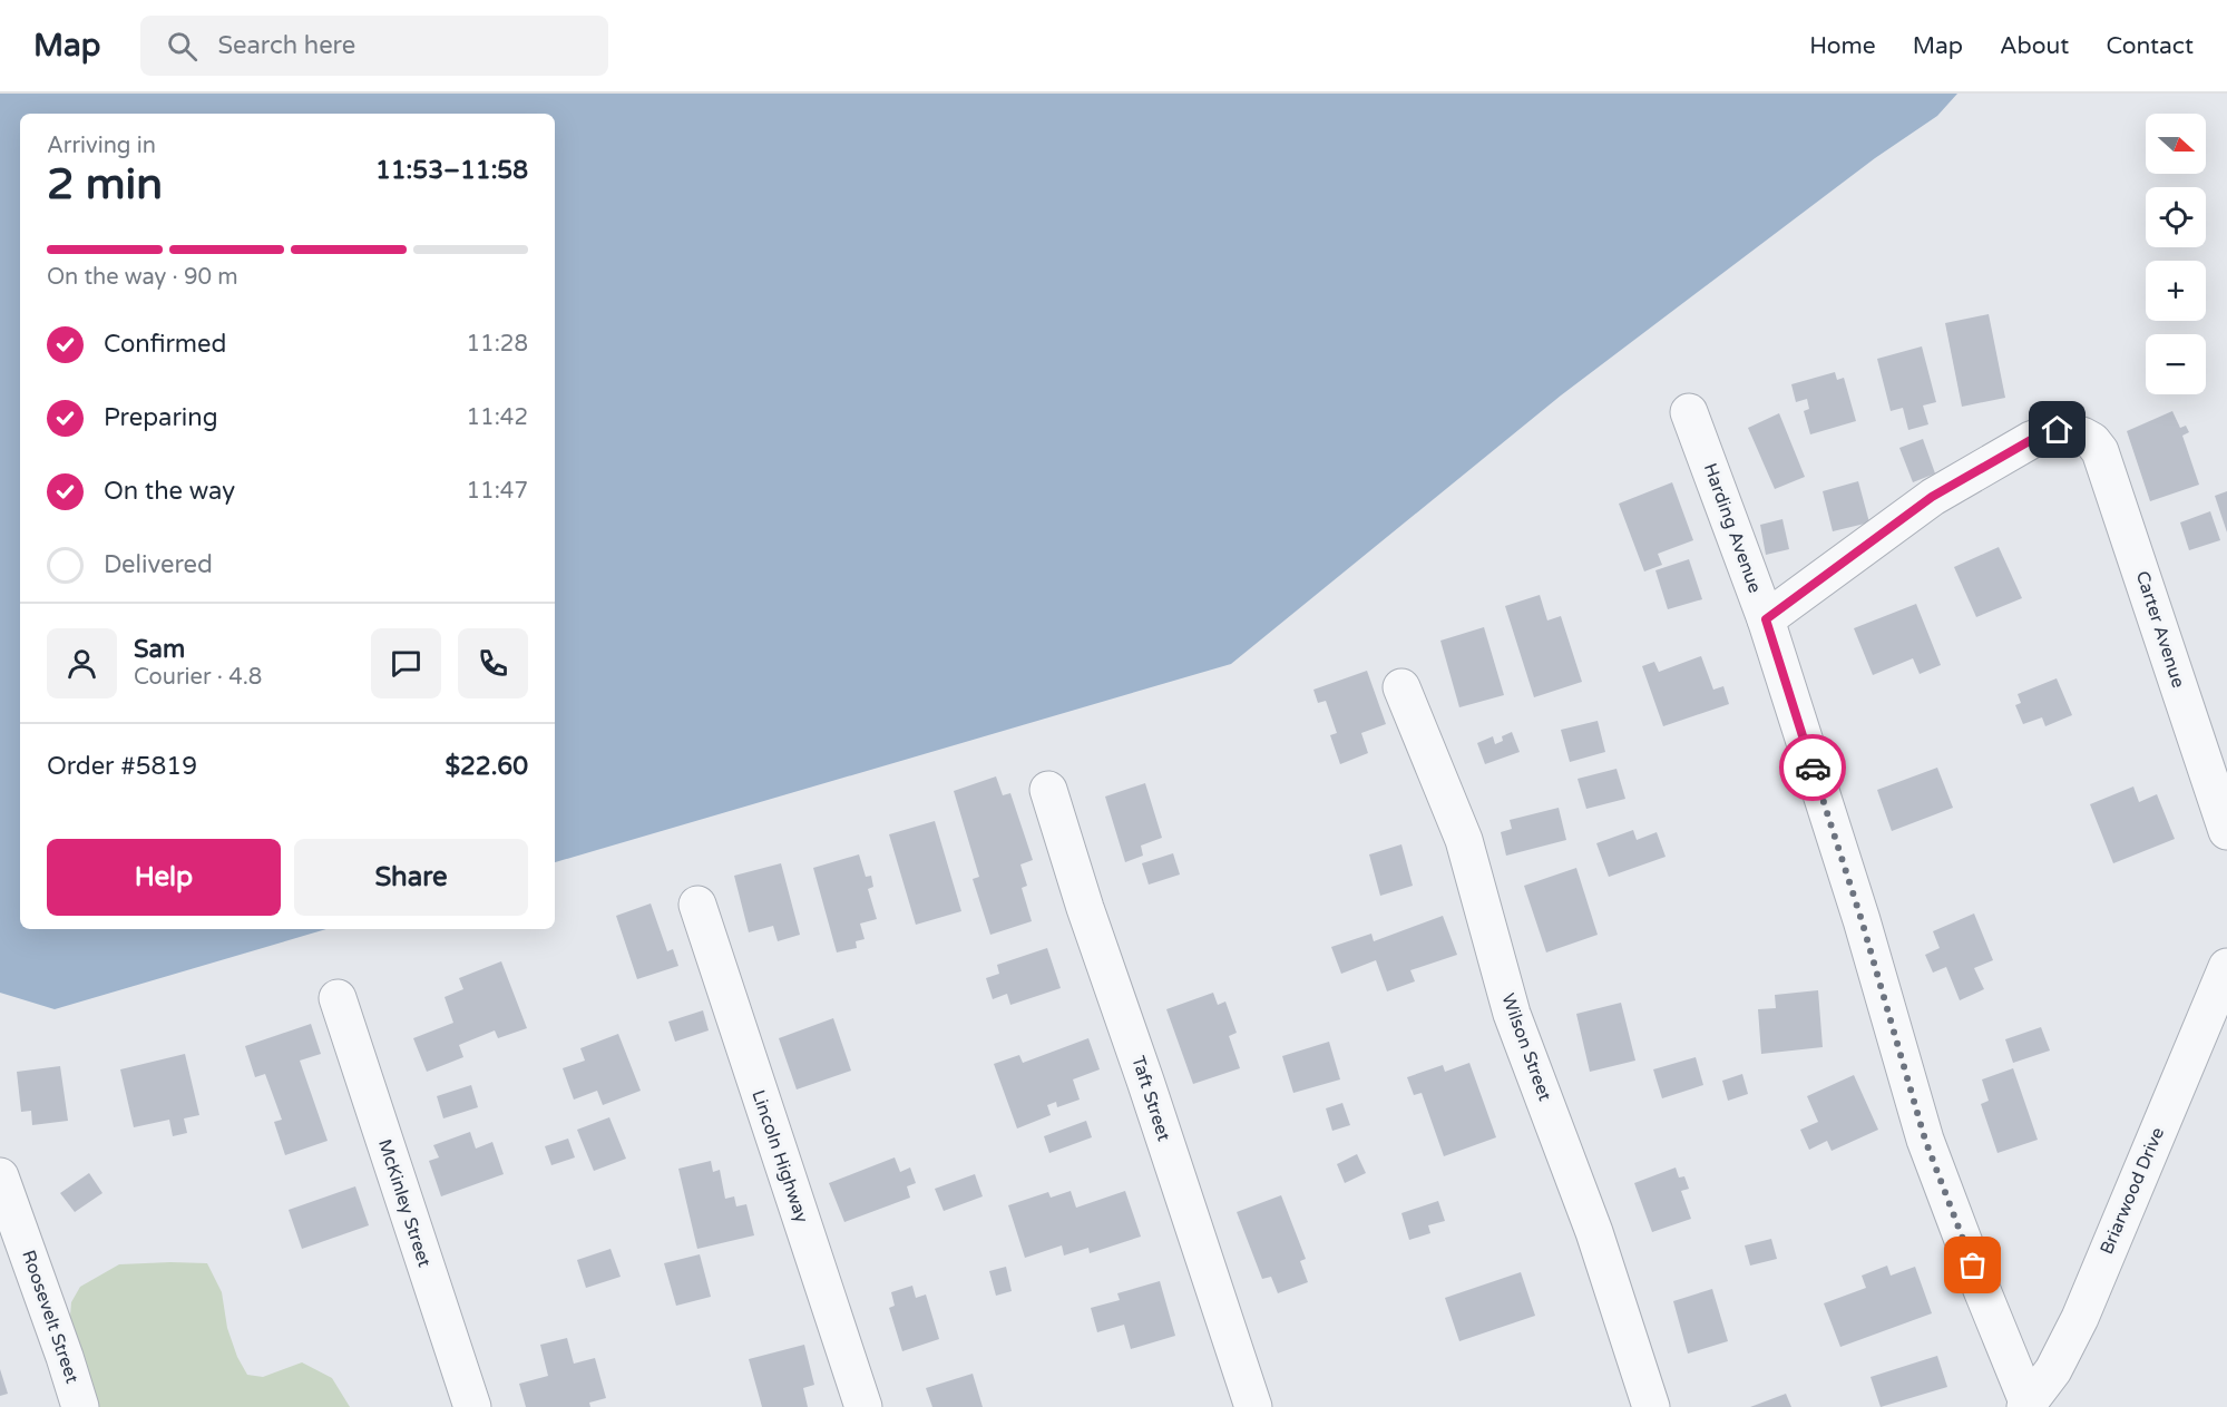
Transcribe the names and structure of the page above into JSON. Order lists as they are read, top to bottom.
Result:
{
  "streets": {
    "street": [
      "Harding Avenue",
      "Carter Avenue",
      "Wilson Street",
      "Taft Street",
      "Lincoln Highway",
      "Briarwood Drive",
      "McKinley Street",
      "Roosevelt Street"
    ]
  },
  "crossings": [
    ["Harding Avenue", "Carter Avenue"],
    ["Harding Avenue", "Briarwood Drive"]
  ],
  "north": "right",
  "page": {
    "header": "Map",
    "search": "Search here",
    "nav": [
      "Home",
      "Map",
      "About",
      "Contact"
    ],
    "map_buttons": ["+", "−"],
    "heading": ["2 min", "Arriving in", "11:53–11:58"],
    "panel": [
      "Sam",
      "Courier · 4.8",
      "Order #5819",
      "$22.60"
    ],
    "bar": "On the way · 90 m",
    "list": [
      ["Confirmed", "11:28"],
      ["Preparing", "11:42"],
      ["On the way", "11:47"],
      "Delivered"
    ],
    "buttons": ["Help", "Share"]
  }
}
